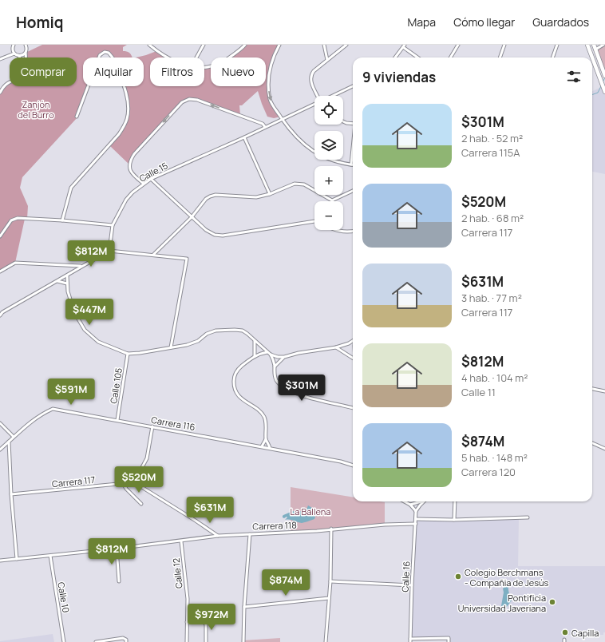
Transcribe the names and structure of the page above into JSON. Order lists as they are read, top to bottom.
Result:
{
  "streets": {
    "street": [
      "Calle 15",
      "Calle 105",
      "Carrera 116",
      "Carrera 117",
      "Carrera 118",
      "Calle 12",
      "Calle 16",
      "Calle 10"
    ]
  },
  "crossings": [
    ["Calle 105", "Carrera 116"],
    ["Carrera 118", "Calle 12"],
    ["Carrera 118", "Calle 16"],
    ["Carrera 118", "Calle 10"]
  ],
  "parks": ["Zanjón del Burro", "La Ballena"],
  "places": ["Colegio Berchmans - Compañia de Jesús", "Pontificia Universidad Javeriana", "Capilla"],
  "page": {
    "header": "Homiq",
    "nav": ["Mapa", "Cómo llegar", "Guardados"],
    "chip": [
      "Comprar",
      "Alquilar",
      "Filtros",
      "Nuevo"
    ],
    "heading": "9 viviendas",
    "map_buttons": ["+", "−"],
    "list": [
      {
        "name": "$301M",
        "note": "2 hab. · 52 m² · Carrera 115A"
      },
      {
        "name": "$520M",
        "note": "2 hab. · 68 m² · Carrera 117"
      },
      {
        "name": "$631M",
        "note": "3 hab. · 77 m² · Carrera 117"
      },
      {
        "name": "$812M",
        "note": "4 hab. · 104 m² · Calle 11"
      },
      {
        "name": "$874M",
        "note": "5 hab. · 148 m² · Carrera 120"
      }
    ],
    "price": [
      "$812M",
      "$447M",
      "$301M",
      "$591M",
      "$520M",
      "$631M",
      "$812M",
      "$874M",
      "$972M"
    ]
  }
}
